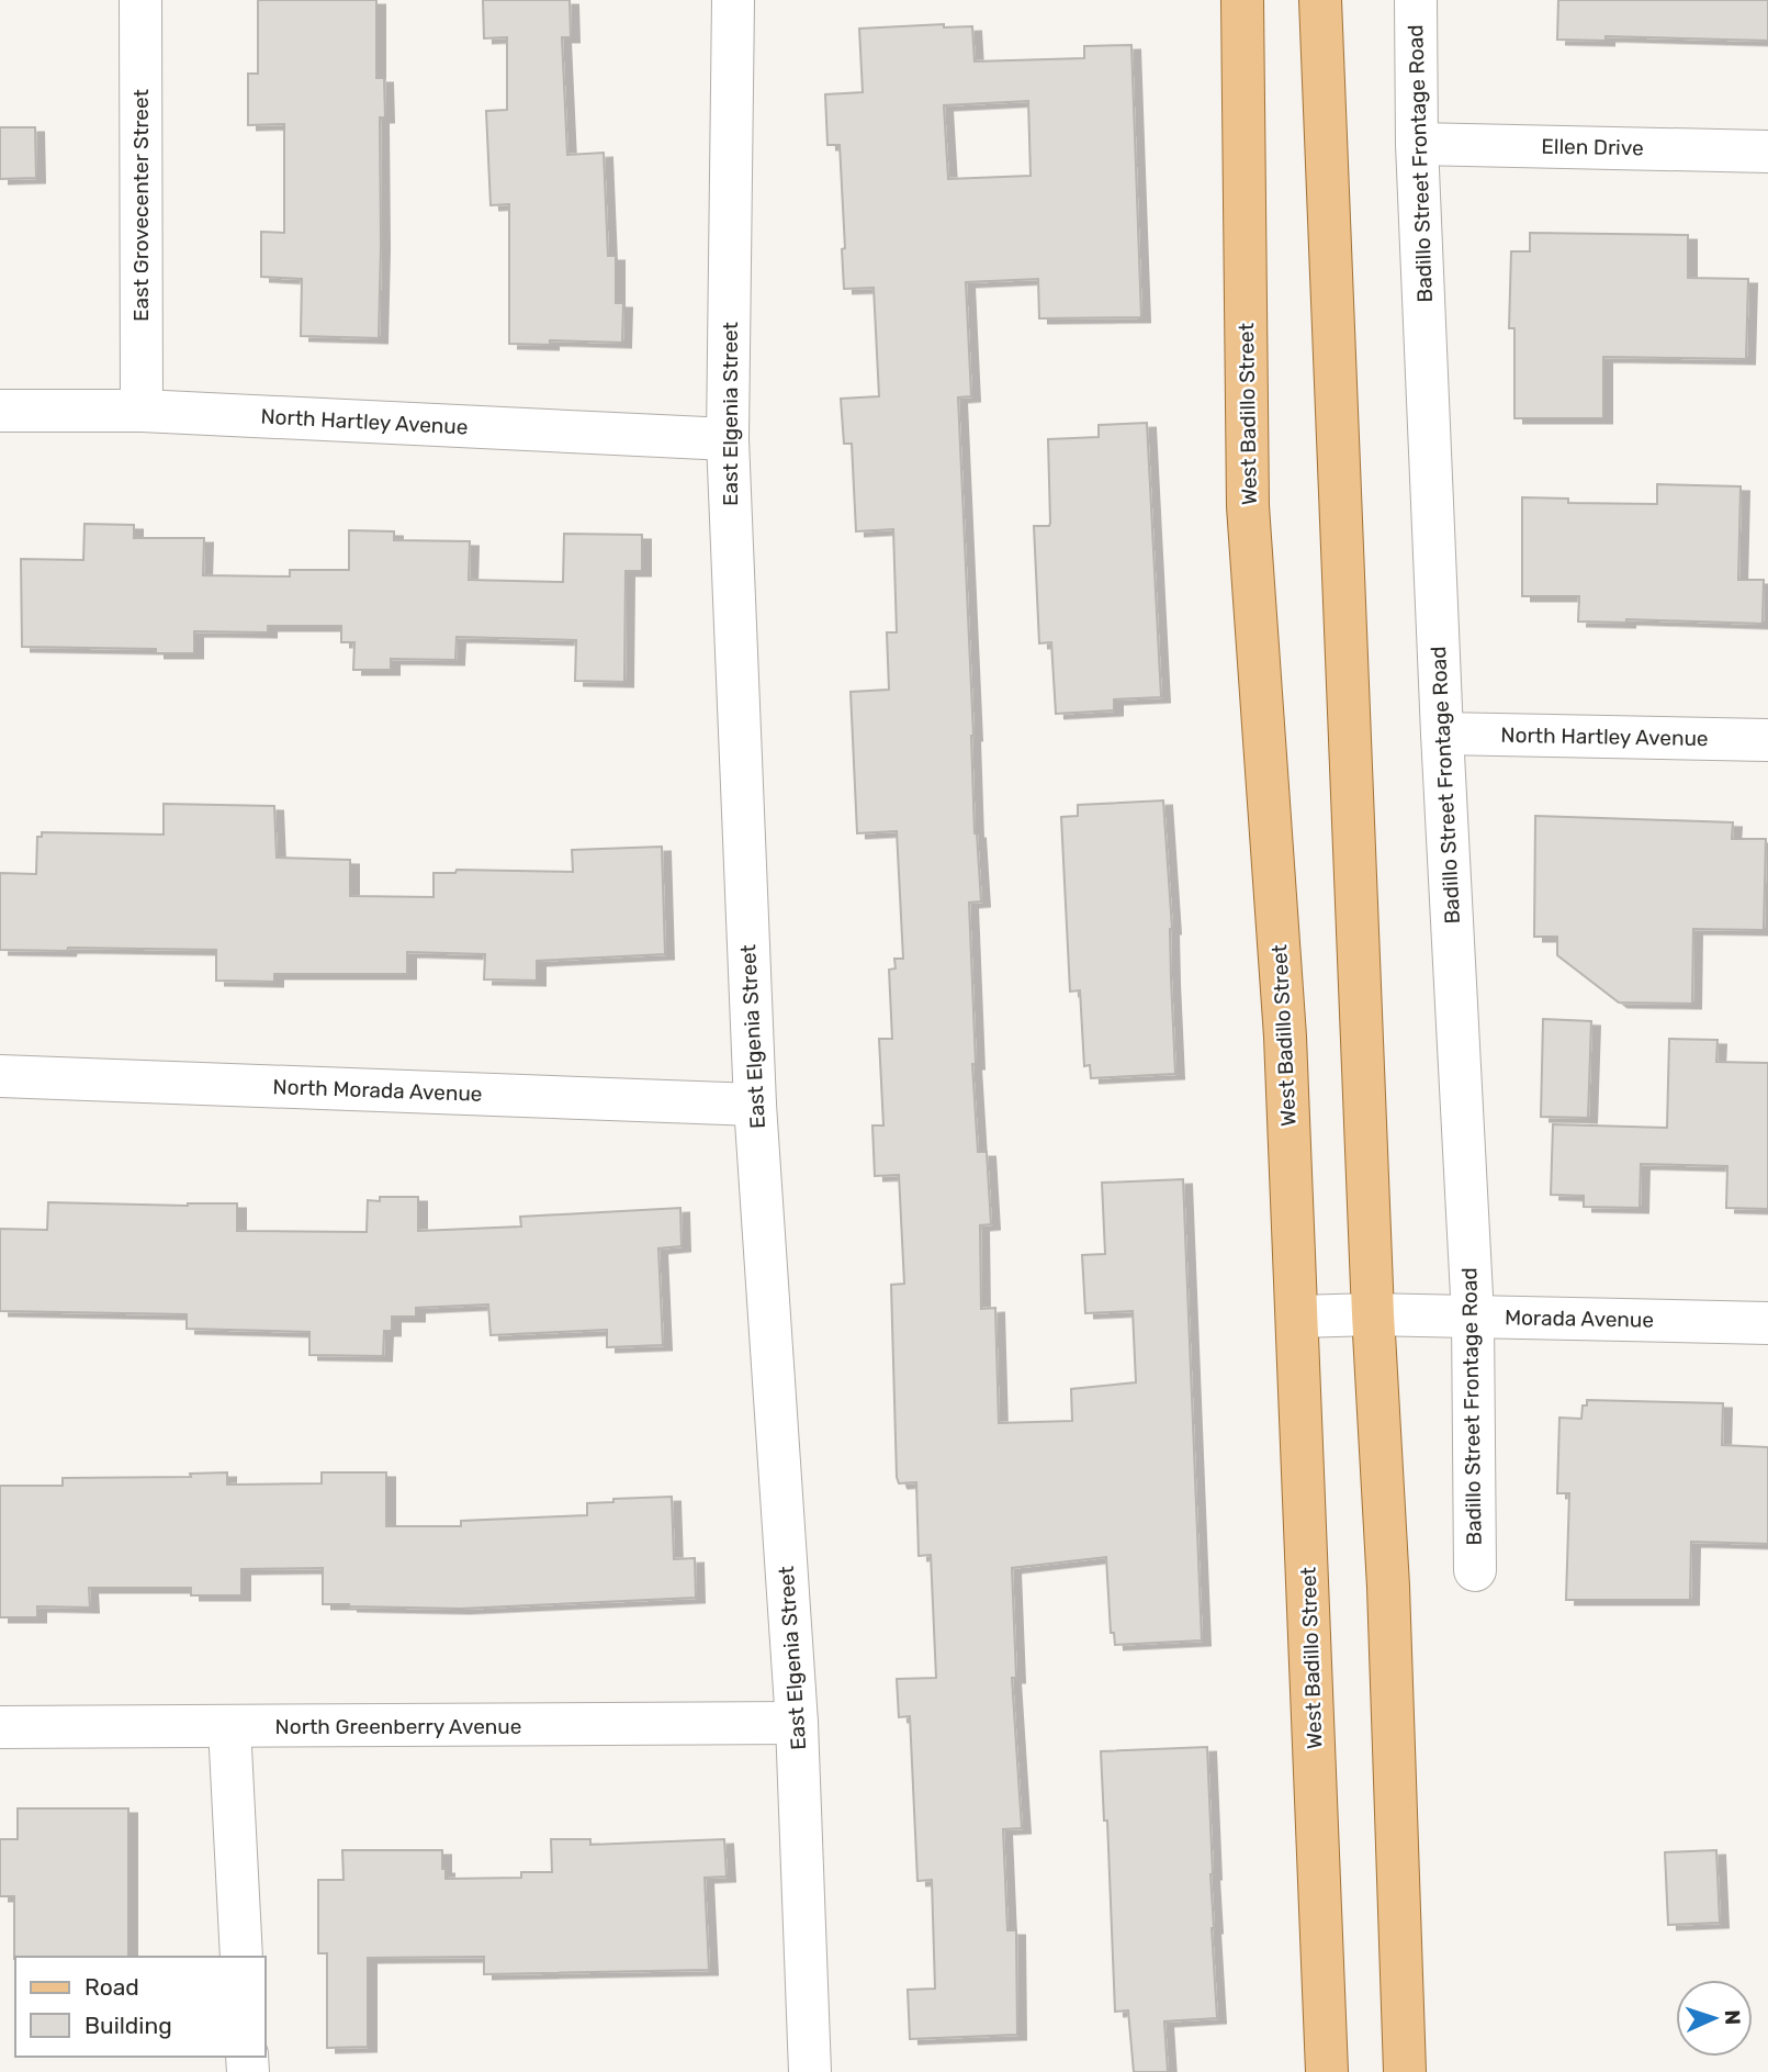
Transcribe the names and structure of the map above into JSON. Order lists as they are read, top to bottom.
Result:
{
  "streets": {
    "main road": ["West Badillo Street"],
    "street": [
      "Ellen Drive",
      "Badillo Street Frontage Road",
      "East Grovecenter Street",
      "East Elgenia Street",
      "North Hartley Avenue",
      "North Morada Avenue",
      "Morada Avenue",
      "North Greenberry Avenue"
    ]
  },
  "crossings": [
    ["Ellen Drive", "Badillo Street Frontage Road"],
    ["Badillo Street Frontage Road", "North Hartley Avenue"],
    ["Badillo Street Frontage Road", "Morada Avenue"],
    ["East Grovecenter Street", "North Hartley Avenue"],
    ["East Elgenia Street", "North Hartley Avenue"],
    ["East Elgenia Street", "North Morada Avenue"],
    ["East Elgenia Street", "North Greenberry Avenue"],
    ["West Badillo Street", "Morada Avenue"]
  ],
  "legend": ["Road", "Building"],
  "north": "right"
}
